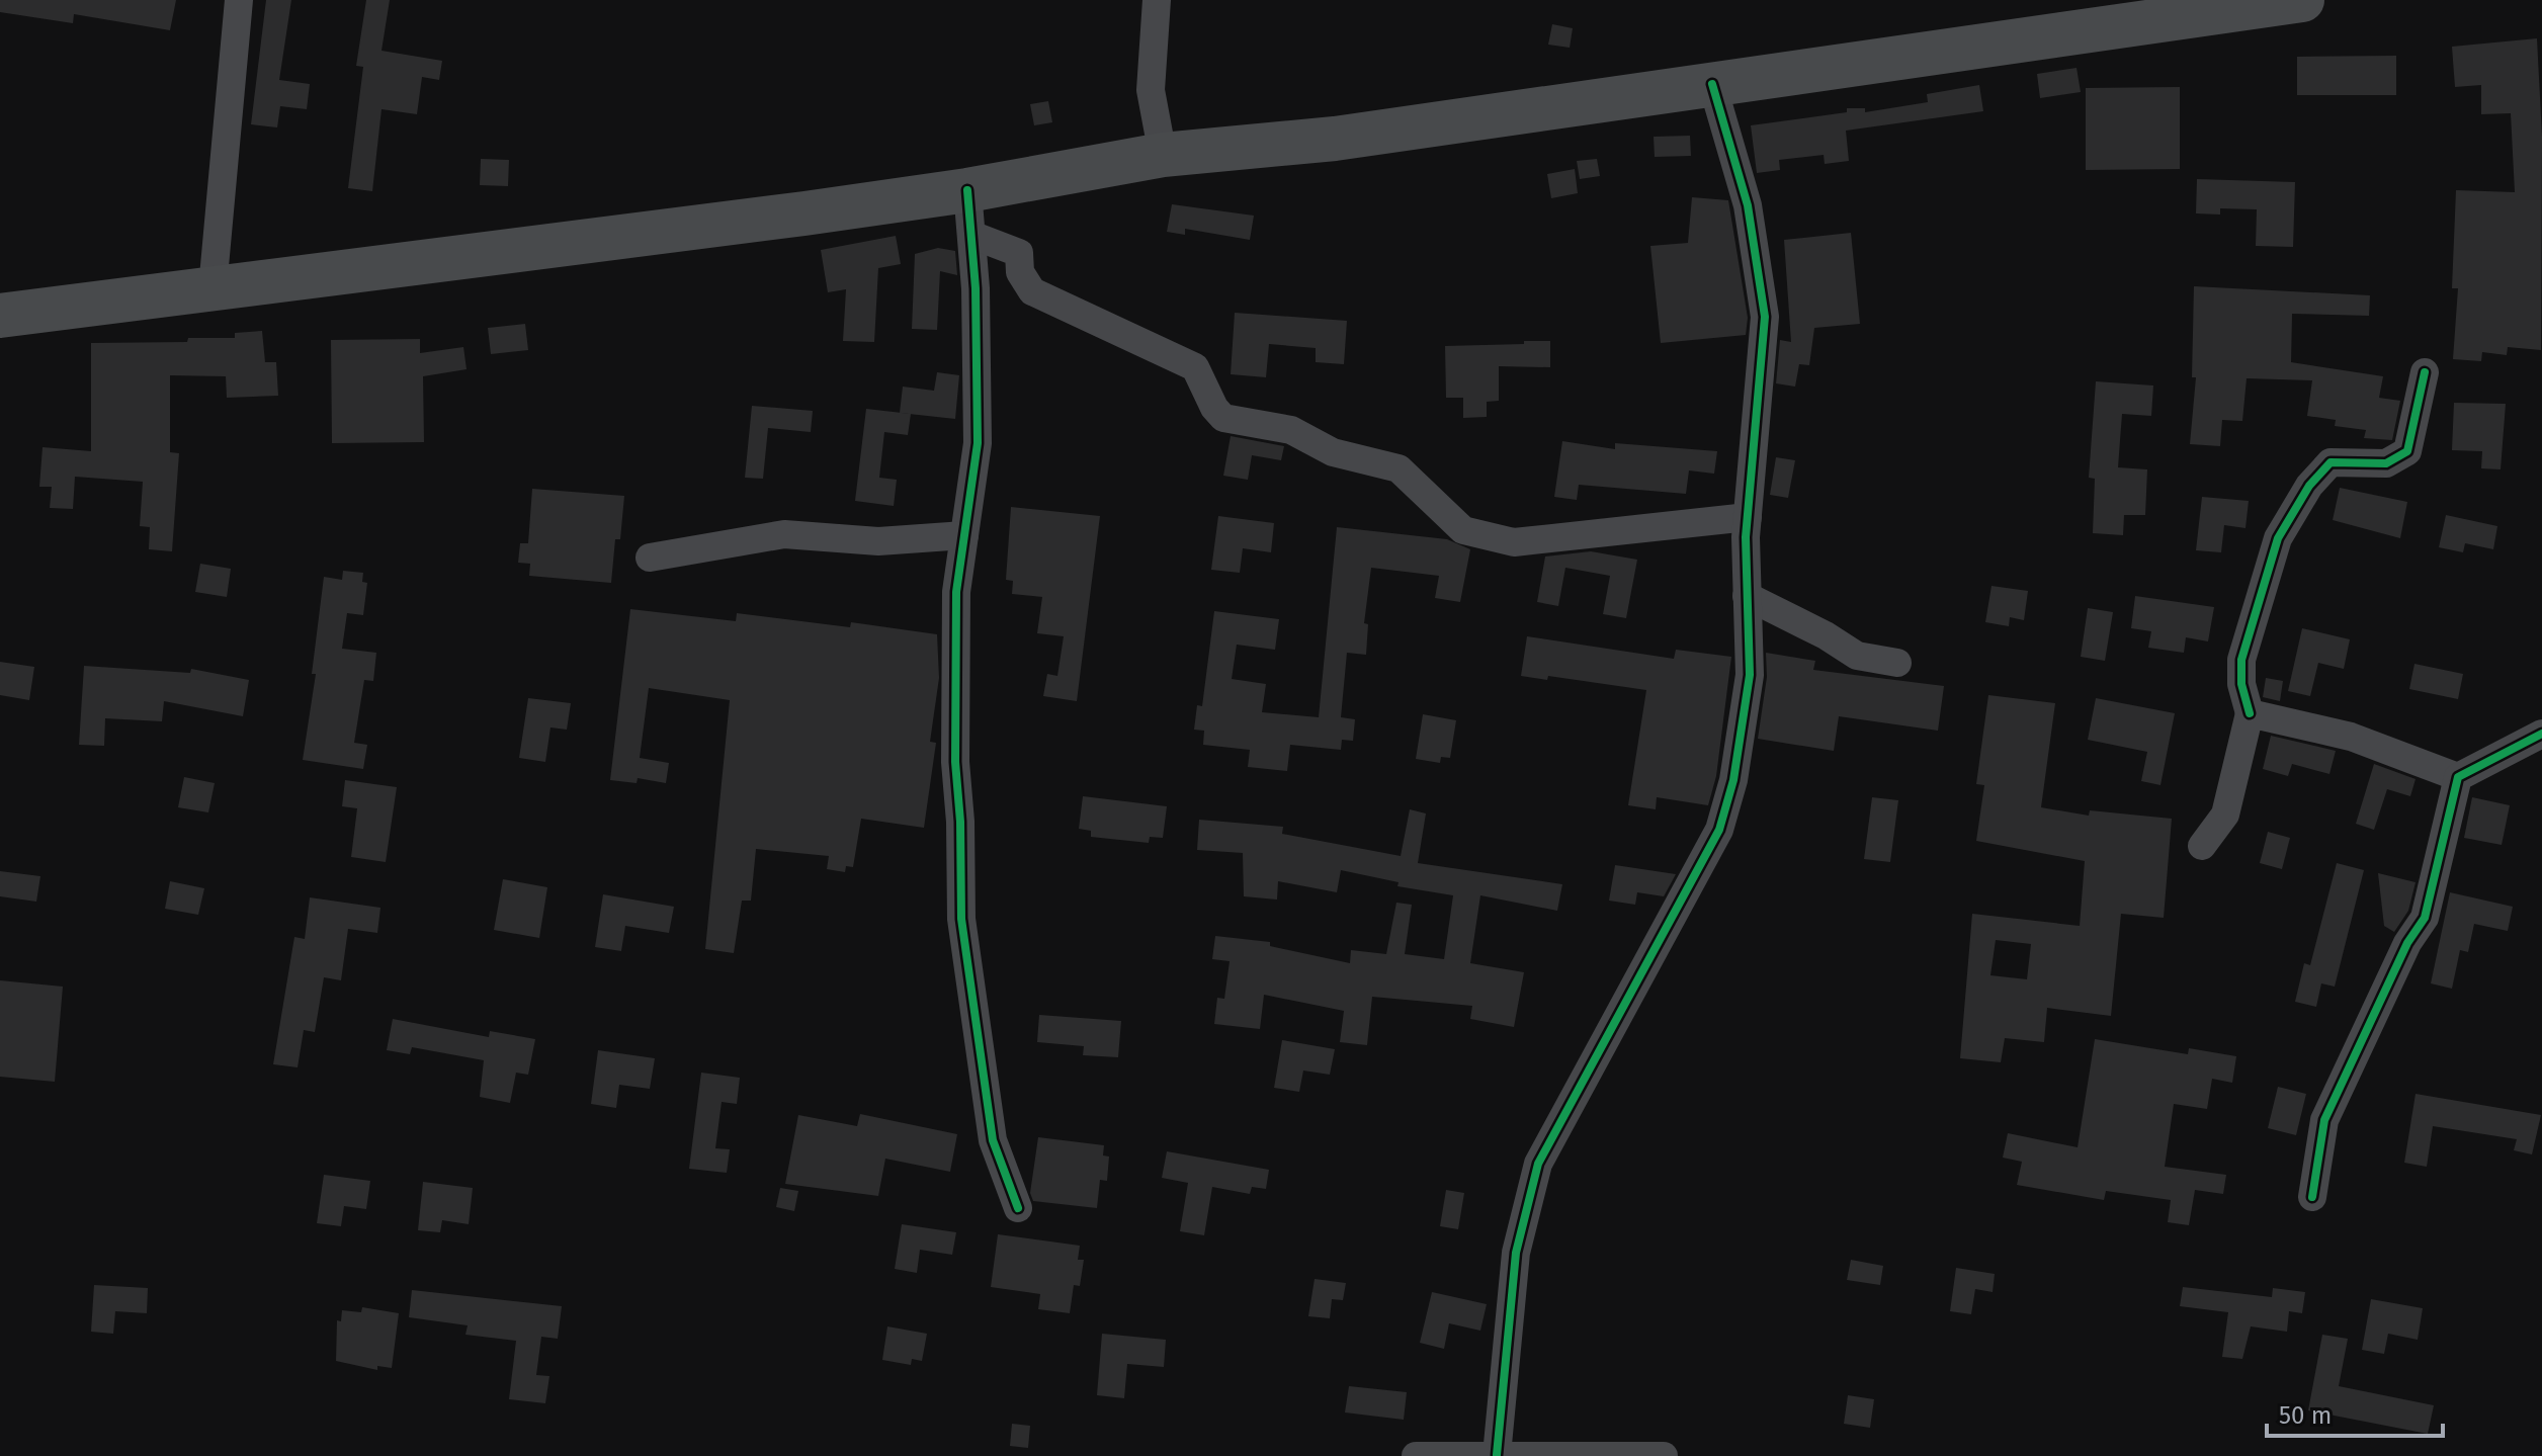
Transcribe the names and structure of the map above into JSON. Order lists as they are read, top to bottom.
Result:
{
  "scale_bar": "50 m"
}
